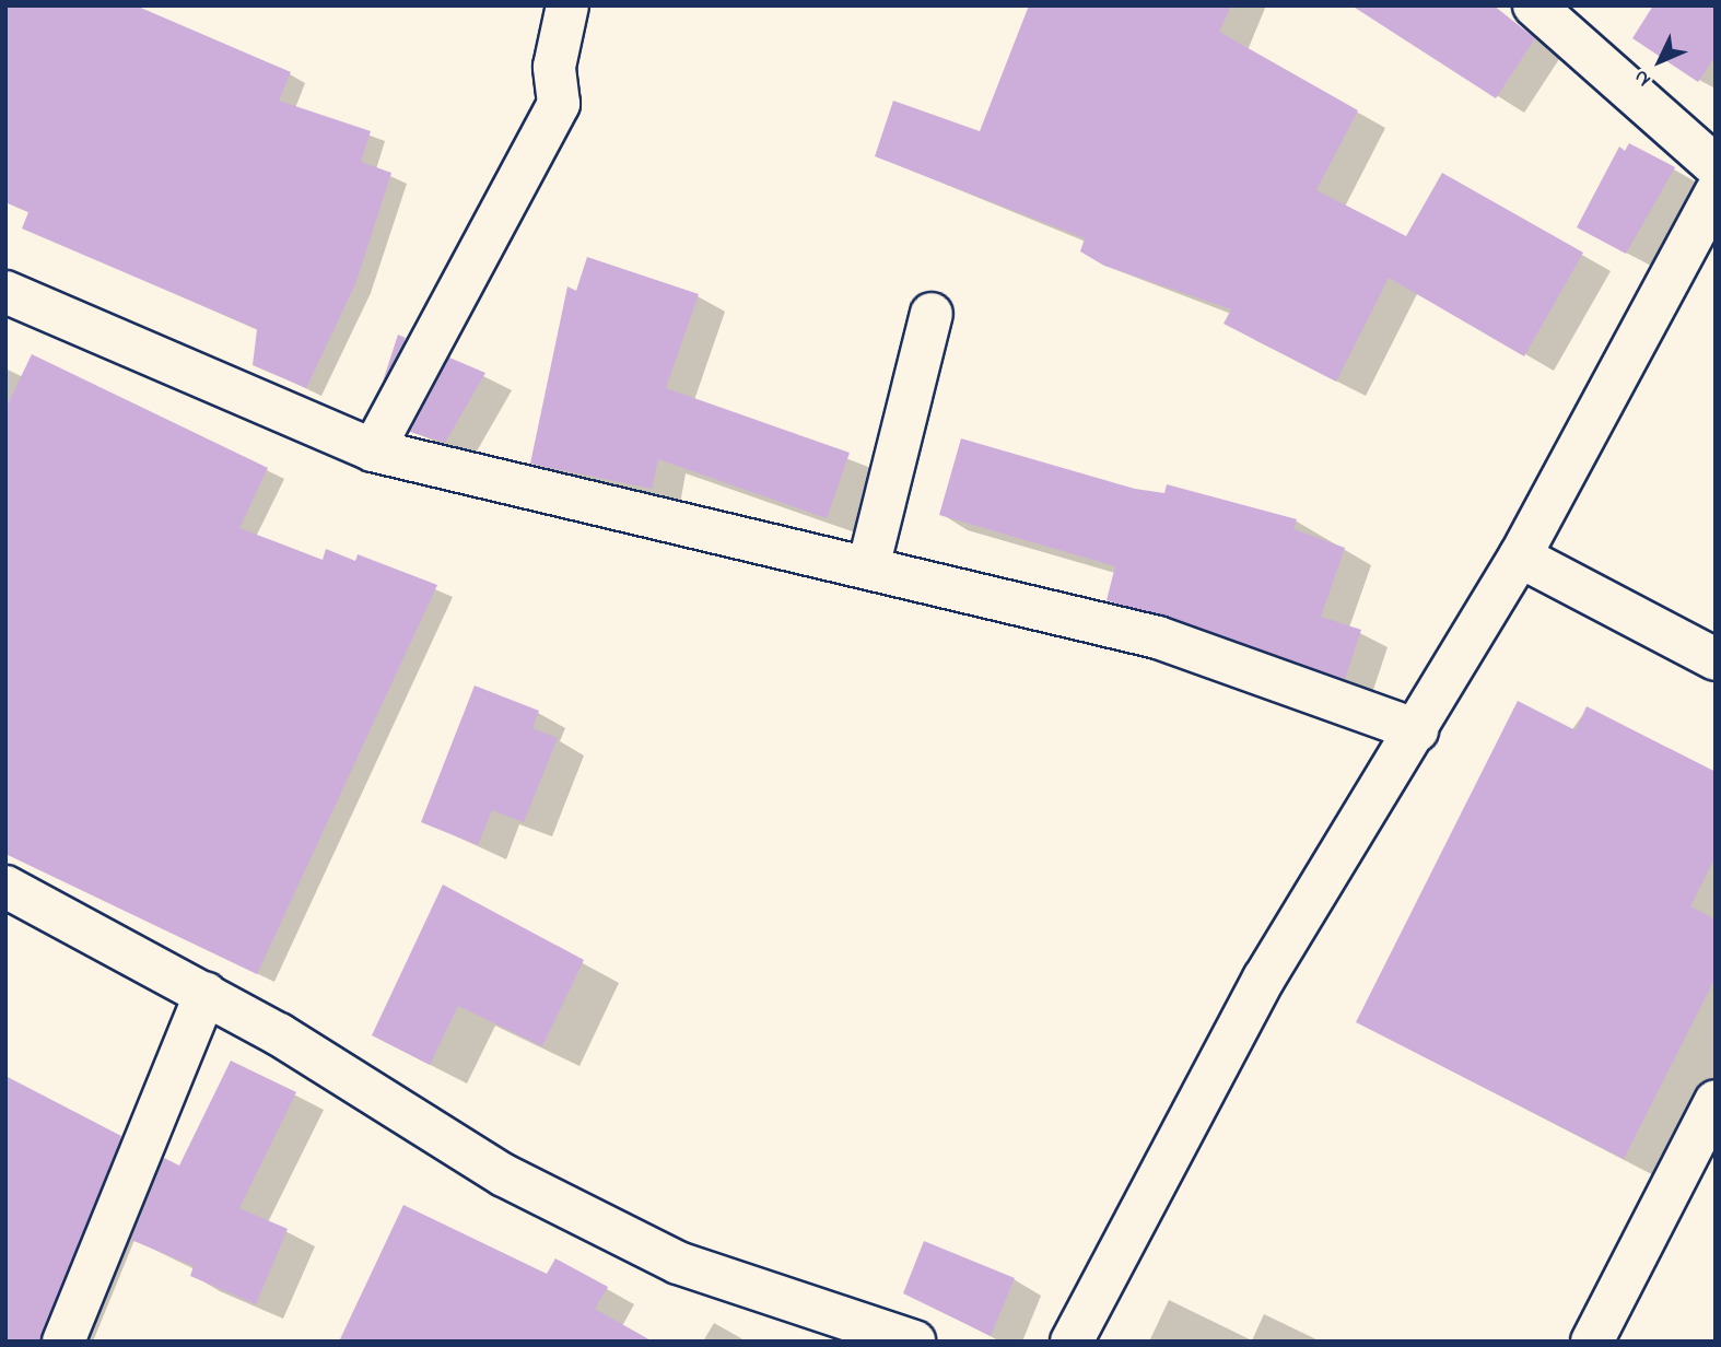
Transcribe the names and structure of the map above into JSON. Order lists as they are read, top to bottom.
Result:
{
  "north": "bottom left"
}
